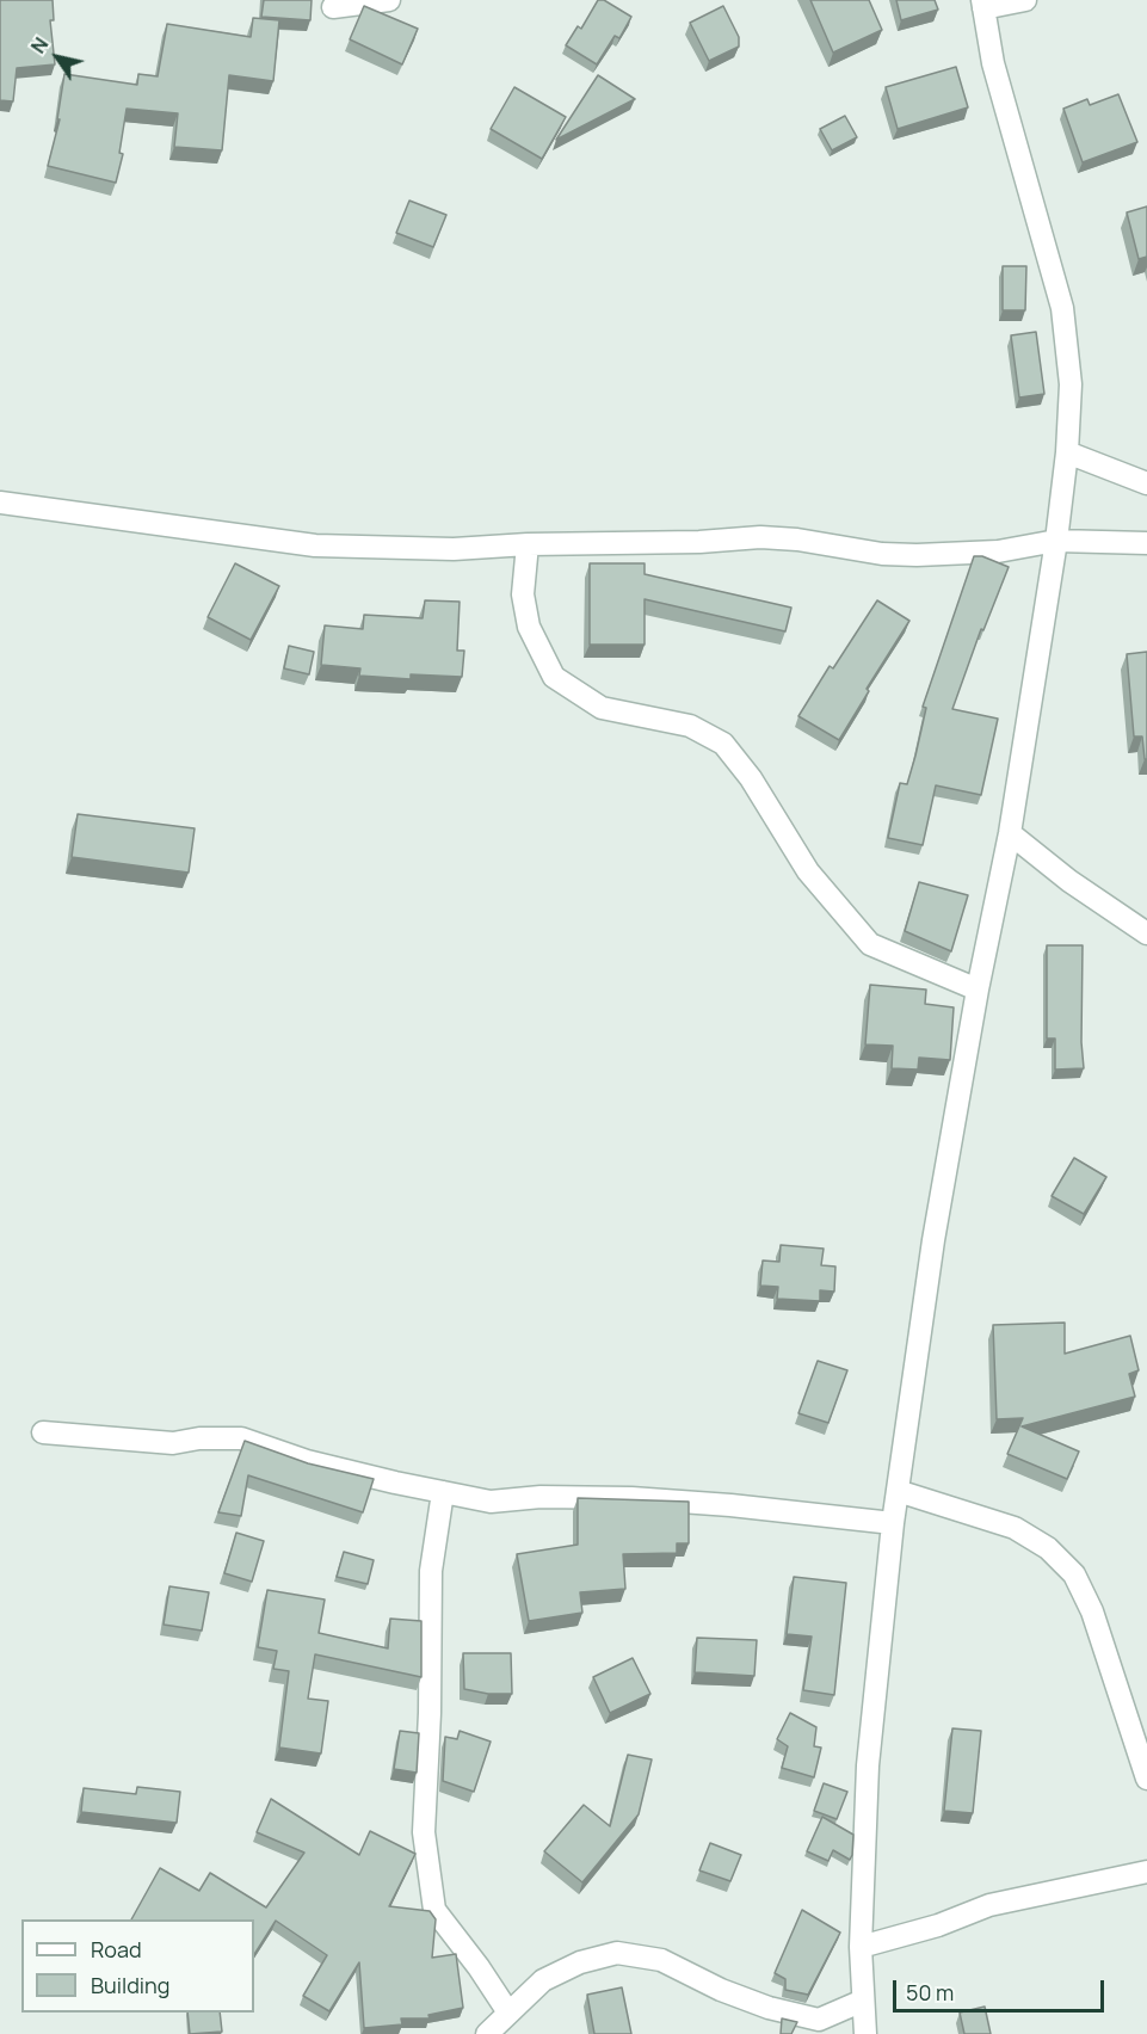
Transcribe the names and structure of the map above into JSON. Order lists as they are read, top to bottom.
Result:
{
  "legend": ["Road", "Building"],
  "scale_bar": "50 m",
  "north": "top left"
}
